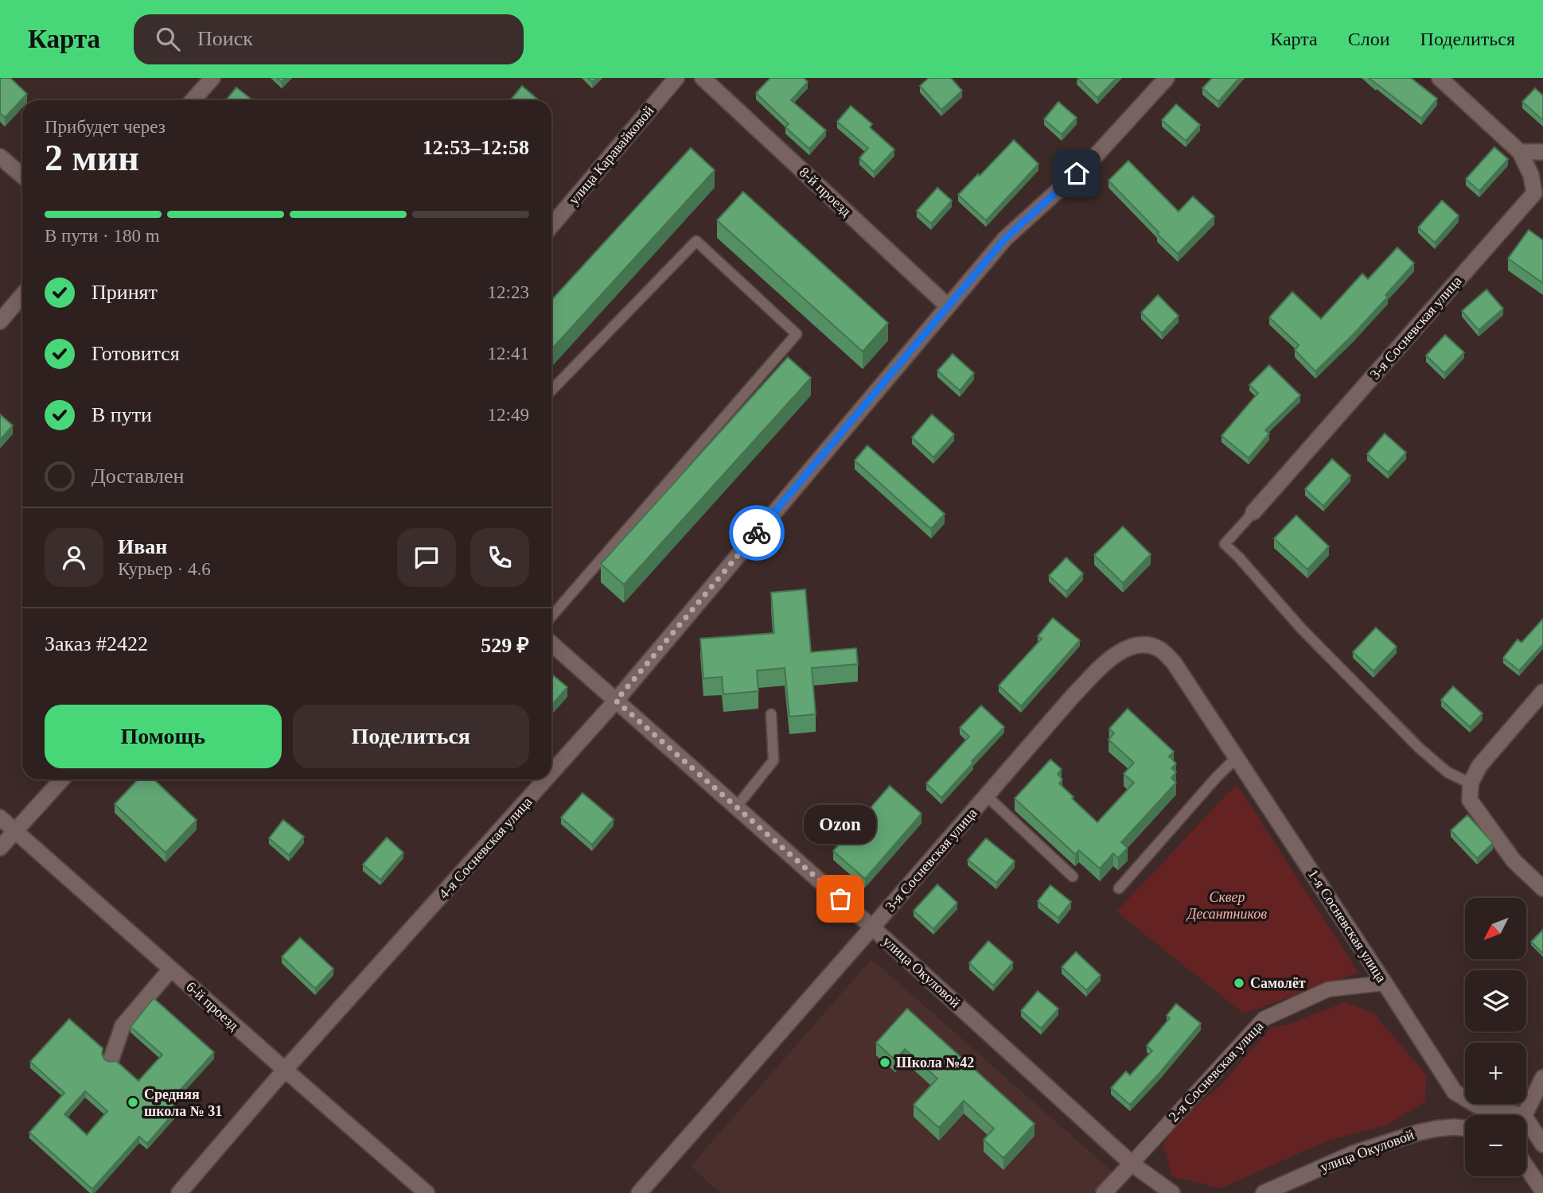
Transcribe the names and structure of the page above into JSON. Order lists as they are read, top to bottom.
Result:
{
  "streets": {
    "street": [
      "улица Каравайковой",
      "8-й проезд",
      "3-я Сосневская улица",
      "4-я Сосневская улица",
      "1-я Сосневская улица",
      "улица Окуловой",
      "6-й проезд",
      "2-я Сосневская улица"
    ]
  },
  "crossings": [
    ["8-й проезд", "4-я Сосневская улица"],
    ["3-я Сосневская улица", "1-я Сосневская улица"],
    ["3-я Сосневская улица", "улица Окуловой"],
    ["4-я Сосневская улица", "улица Окуловой"],
    ["4-я Сосневская улица", "6-й проезд"],
    ["1-я Сосневская улица", "2-я Сосневская улица"],
    ["улица Окуловой", "2-я Сосневская улица"]
  ],
  "parks": ["Сквер Десантников"],
  "places": [
    "Ozon",
    "Самолёт",
    "Школа №42",
    "Средняя школа № 31"
  ],
  "north": "bottom left",
  "page": {
    "header": "Карта",
    "search": "Поиск",
    "nav": ["Карта", "Слои", "Поделиться"],
    "heading": ["2 мин", "Прибудет через", "12:53–12:58"],
    "panel": [
      "Иван",
      "Курьер · 4.6",
      "Заказ #2422",
      "529 ₽"
    ],
    "bar": "В пути · 180 m",
    "list": [
      ["Принят", "12:23"],
      ["Готовится", "12:41"],
      ["В пути", "12:49"],
      "Доставлен"
    ],
    "buttons": ["Помощь", "Поделиться"],
    "bubble": "Ozon",
    "map_buttons": ["+", "−"]
  }
}
